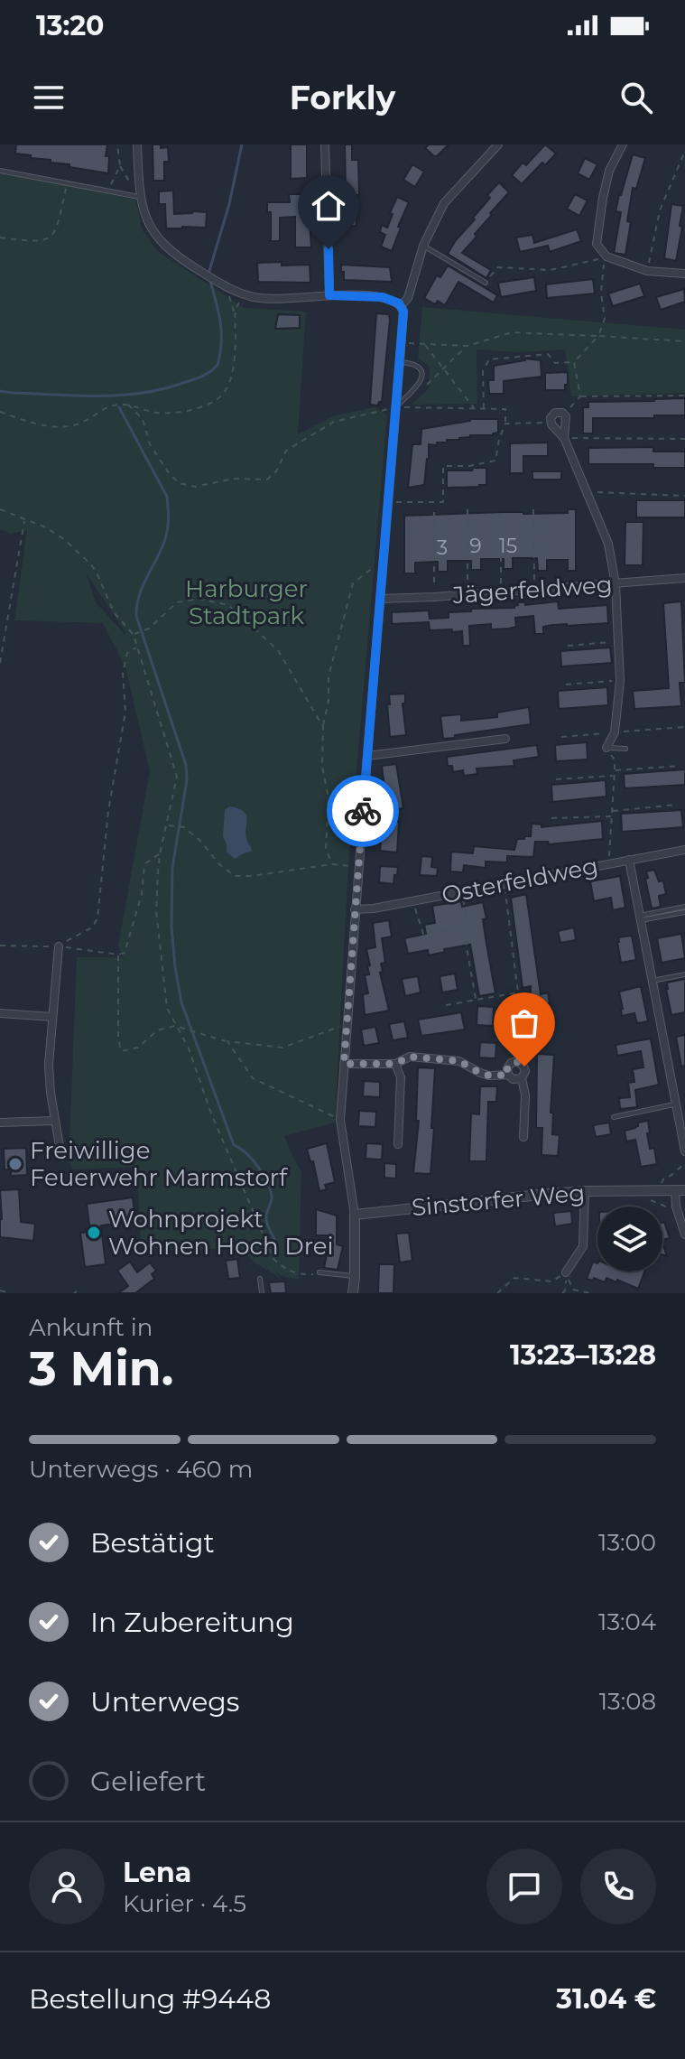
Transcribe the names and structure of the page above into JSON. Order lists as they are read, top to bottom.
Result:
{
  "streets": {
    "street": ["Jägerfeldweg", "Osterfeldweg", "Sinstorfer Weg"]
  },
  "parks": ["Harburger Stadtpark"],
  "places": ["Freiwillige Feuerwehr Marmstorf", "Wohnprojekt Wohnen Hoch Drei"],
  "house_numbers": ["9", "15", "3"],
  "page": {
    "status": "13:20",
    "header": "Forkly",
    "heading": ["3 Min.", "Ankunft in", "13:23–13:28"],
    "panel": [
      "Lena",
      "Kurier · 4.5",
      "Bestellung #9448",
      "31.04 €"
    ],
    "bar": "Unterwegs · 460 m",
    "list": [
      ["Bestätigt", "13:00"],
      ["In Zubereitung", "13:04"],
      ["Unterwegs", "13:08"],
      "Geliefert"
    ]
  }
}
